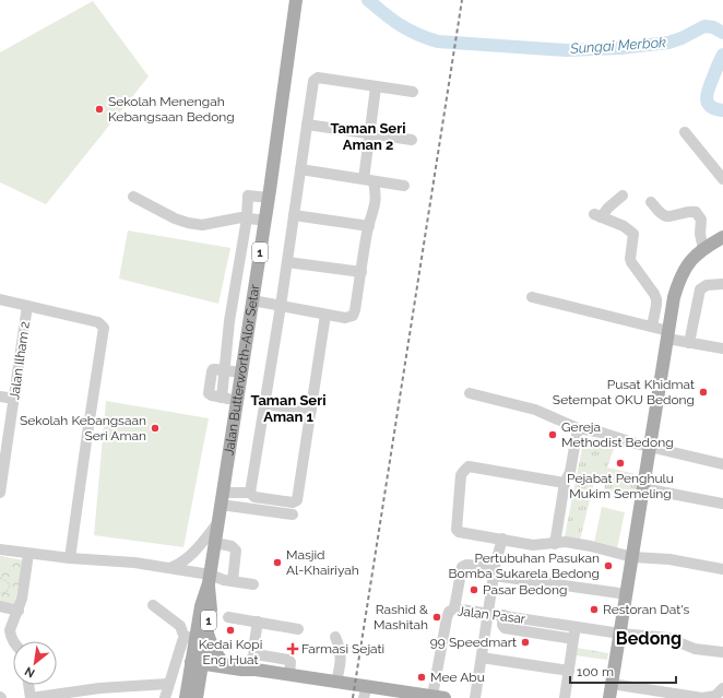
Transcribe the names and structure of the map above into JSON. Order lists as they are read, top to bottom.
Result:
{
  "streets": {
    "main road": ["1", "Jalan Butterworth-Alor Setar"],
    "street": ["Jalan Ilham 2", "Jalan Pasar"]
  },
  "districts": ["Taman Seri Aman 2", "Taman Seri Aman 1", "Bedong"],
  "water": ["Sungai Merbok"],
  "places": {
    "other": [
      "Sekolah Menengah Kebangsaan Bedong",
      "Pusat Khidmat Setempat OKU Bedong",
      "Sekolah Kebangsaan Seri Aman",
      "Gereja Methodist Bedong",
      "Pejabat Penghulu Mukim Semeling",
      "Masjid Al-Khairiyah",
      "Pertubuhan Pasukan Bomba Sukarela Bedong",
      "Pasar Bedong",
      "Restoran Dat's",
      "Rashid & Mashitah",
      "Kedai Kopi Eng Huat",
      "99 Speedmart",
      "Mee Abu"
    ],
    "health": ["Farmasi Sejati"]
  },
  "scale_bar": "100 m",
  "north": "bottom left"
}
